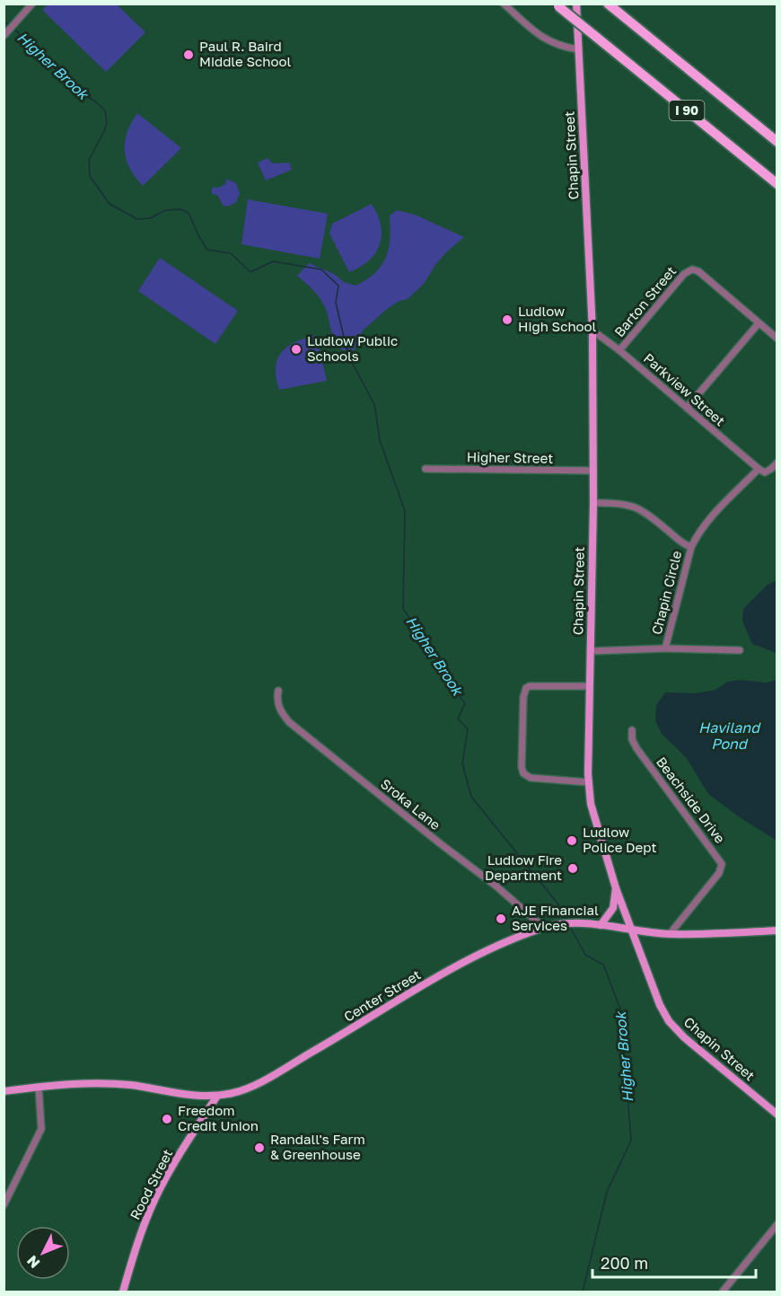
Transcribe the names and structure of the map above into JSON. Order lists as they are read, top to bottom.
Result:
{
  "streets": {
    "highway": ["I 90"],
    "main road": ["Chapin Street", "Center Street", "Rood Street"],
    "street": [
      "Barton Street",
      "Parkview Street",
      "Higher Street",
      "Chapin Circle",
      "Beachside Drive",
      "Sroka Lane"
    ]
  },
  "crossings": [
    ["Chapin Street", "Parkview Street"],
    ["Chapin Street", "Higher Street"],
    ["Chapin Street", "Chapin Circle"],
    ["Chapin Street", "Center Street"],
    ["Barton Street", "Parkview Street"],
    ["Beachside Drive", "Center Street"],
    ["Sroka Lane", "Center Street"],
    ["Center Street", "Rood Street"]
  ],
  "water": ["Higher Brook", "Haviland Pond"],
  "places": [
    "Paul R. Baird Middle School",
    "Ludlow High School",
    "Ludlow Public Schools",
    "Ludlow Police Dept",
    "Ludlow Fire Department",
    "AJE Financial Services",
    "Freedom Credit Union",
    "Randall's Farm & Greenhouse"
  ],
  "scale_bar": "200 m",
  "north": "bottom left"
}
